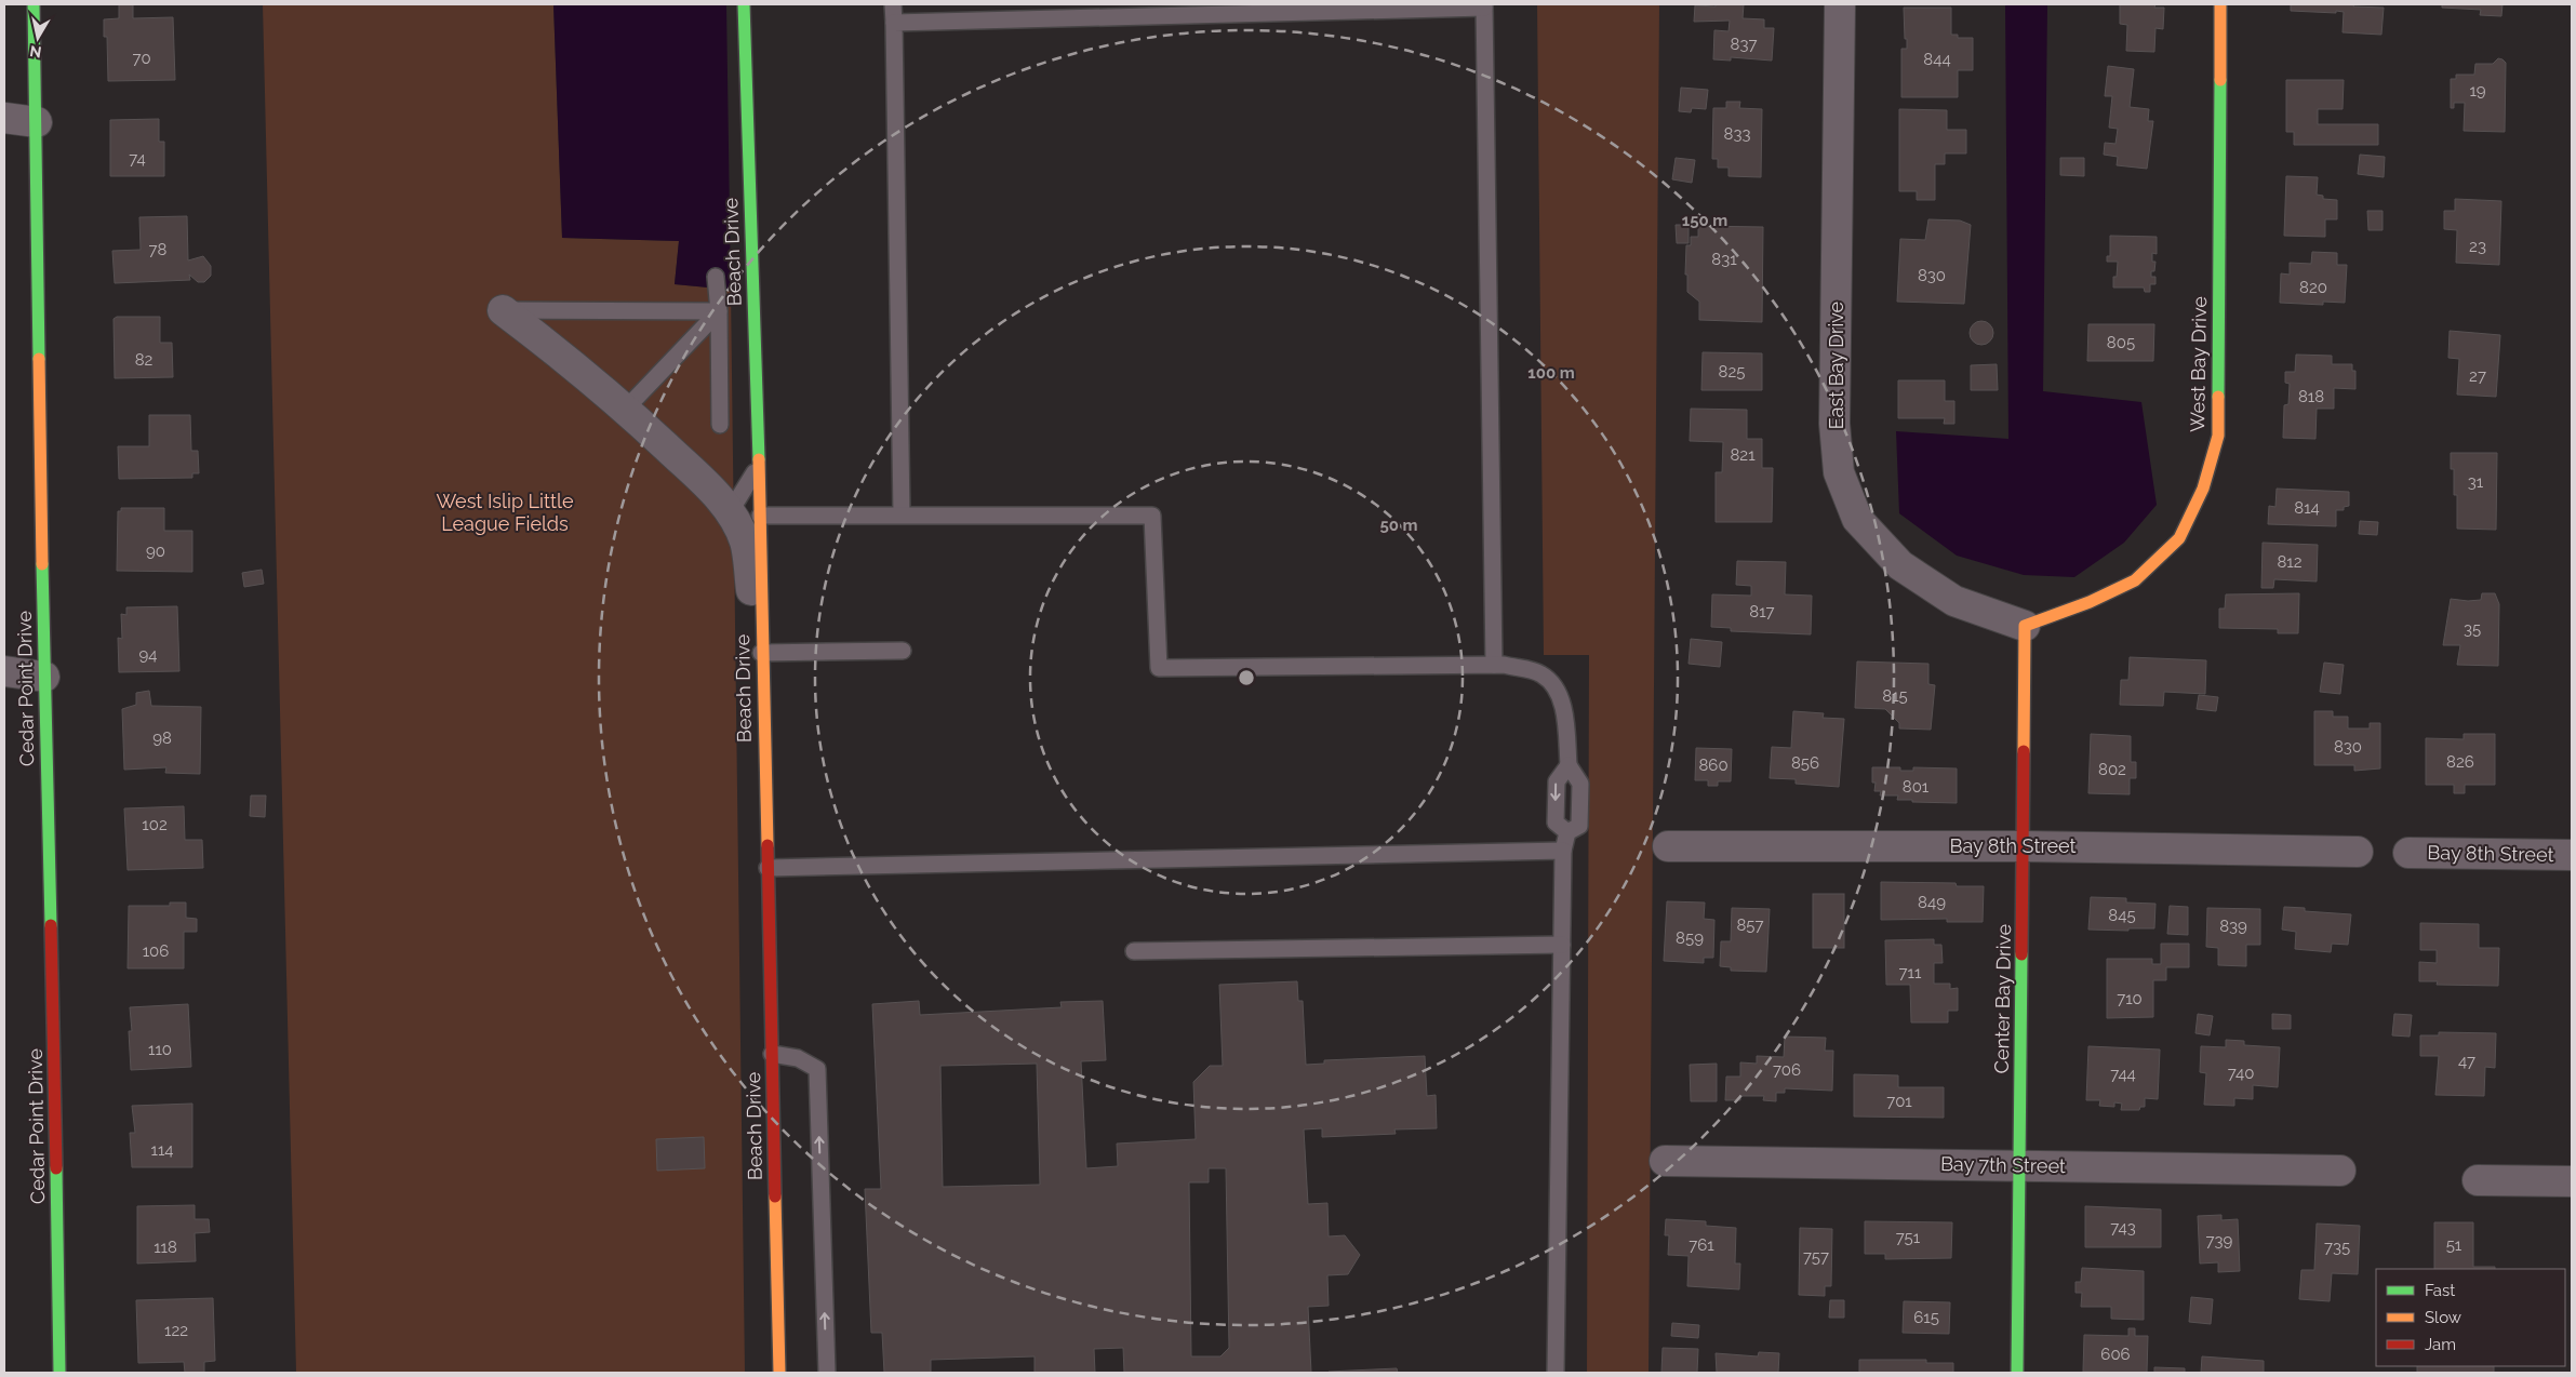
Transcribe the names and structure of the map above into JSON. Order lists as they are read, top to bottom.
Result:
{
  "streets": {
    "street": [
      "Beach Drive",
      "West Bay Drive",
      "East Bay Drive",
      "Cedar Point Drive",
      "Bay 8th Street",
      "Center Bay Drive",
      "Bay 7th Street"
    ]
  },
  "crossings": [
    ["West Bay Drive", "East Bay Drive"],
    ["West Bay Drive", "Center Bay Drive"],
    ["East Bay Drive", "Center Bay Drive"],
    ["Bay 8th Street", "Center Bay Drive"],
    ["Center Bay Drive", "Bay 7th Street"]
  ],
  "parks": ["West Islip Little League Fields"],
  "house_numbers": [
    "837",
    "70",
    "844",
    "19",
    "833",
    "74",
    "23",
    "78",
    "831",
    "830",
    "820",
    "805",
    "82",
    "825",
    "27",
    "818",
    "821",
    "31",
    "814",
    "90",
    "812",
    "817",
    "35",
    "94",
    "815",
    "98",
    "830",
    "826",
    "856",
    "860",
    "802",
    "801",
    "102",
    "849",
    "845",
    "857",
    "839",
    "859",
    "106",
    "711",
    "710",
    "110",
    "47",
    "706",
    "740",
    "744",
    "701",
    "114",
    "743",
    "751",
    "739",
    "761",
    "51",
    "118",
    "735",
    "757",
    "615",
    "122",
    "606"
  ],
  "legend": ["Fast", "Slow", "Jam"],
  "north": "bottom",
  "rings": ["150 m", "100 m", "50 m"]
}
